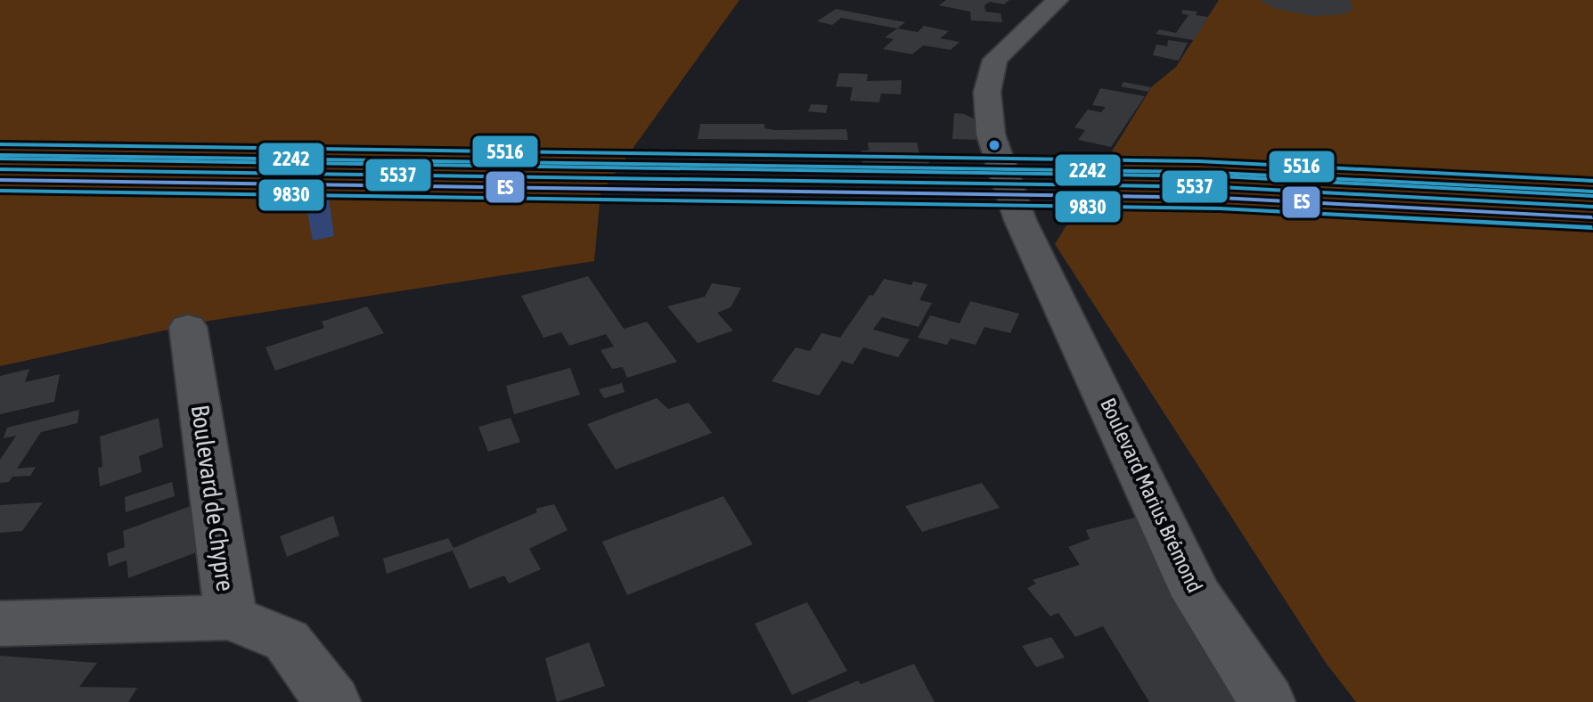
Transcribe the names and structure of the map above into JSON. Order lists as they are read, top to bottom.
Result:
{
  "streets": {
    "street": ["Boulevard Marius Brémond", "Boulevard de Chypre"]
  },
  "lines": [
    "transit line 5516",
    "transit line 2242",
    "transit line 5537",
    "transit line ES",
    "transit line 9830"
  ]
}
